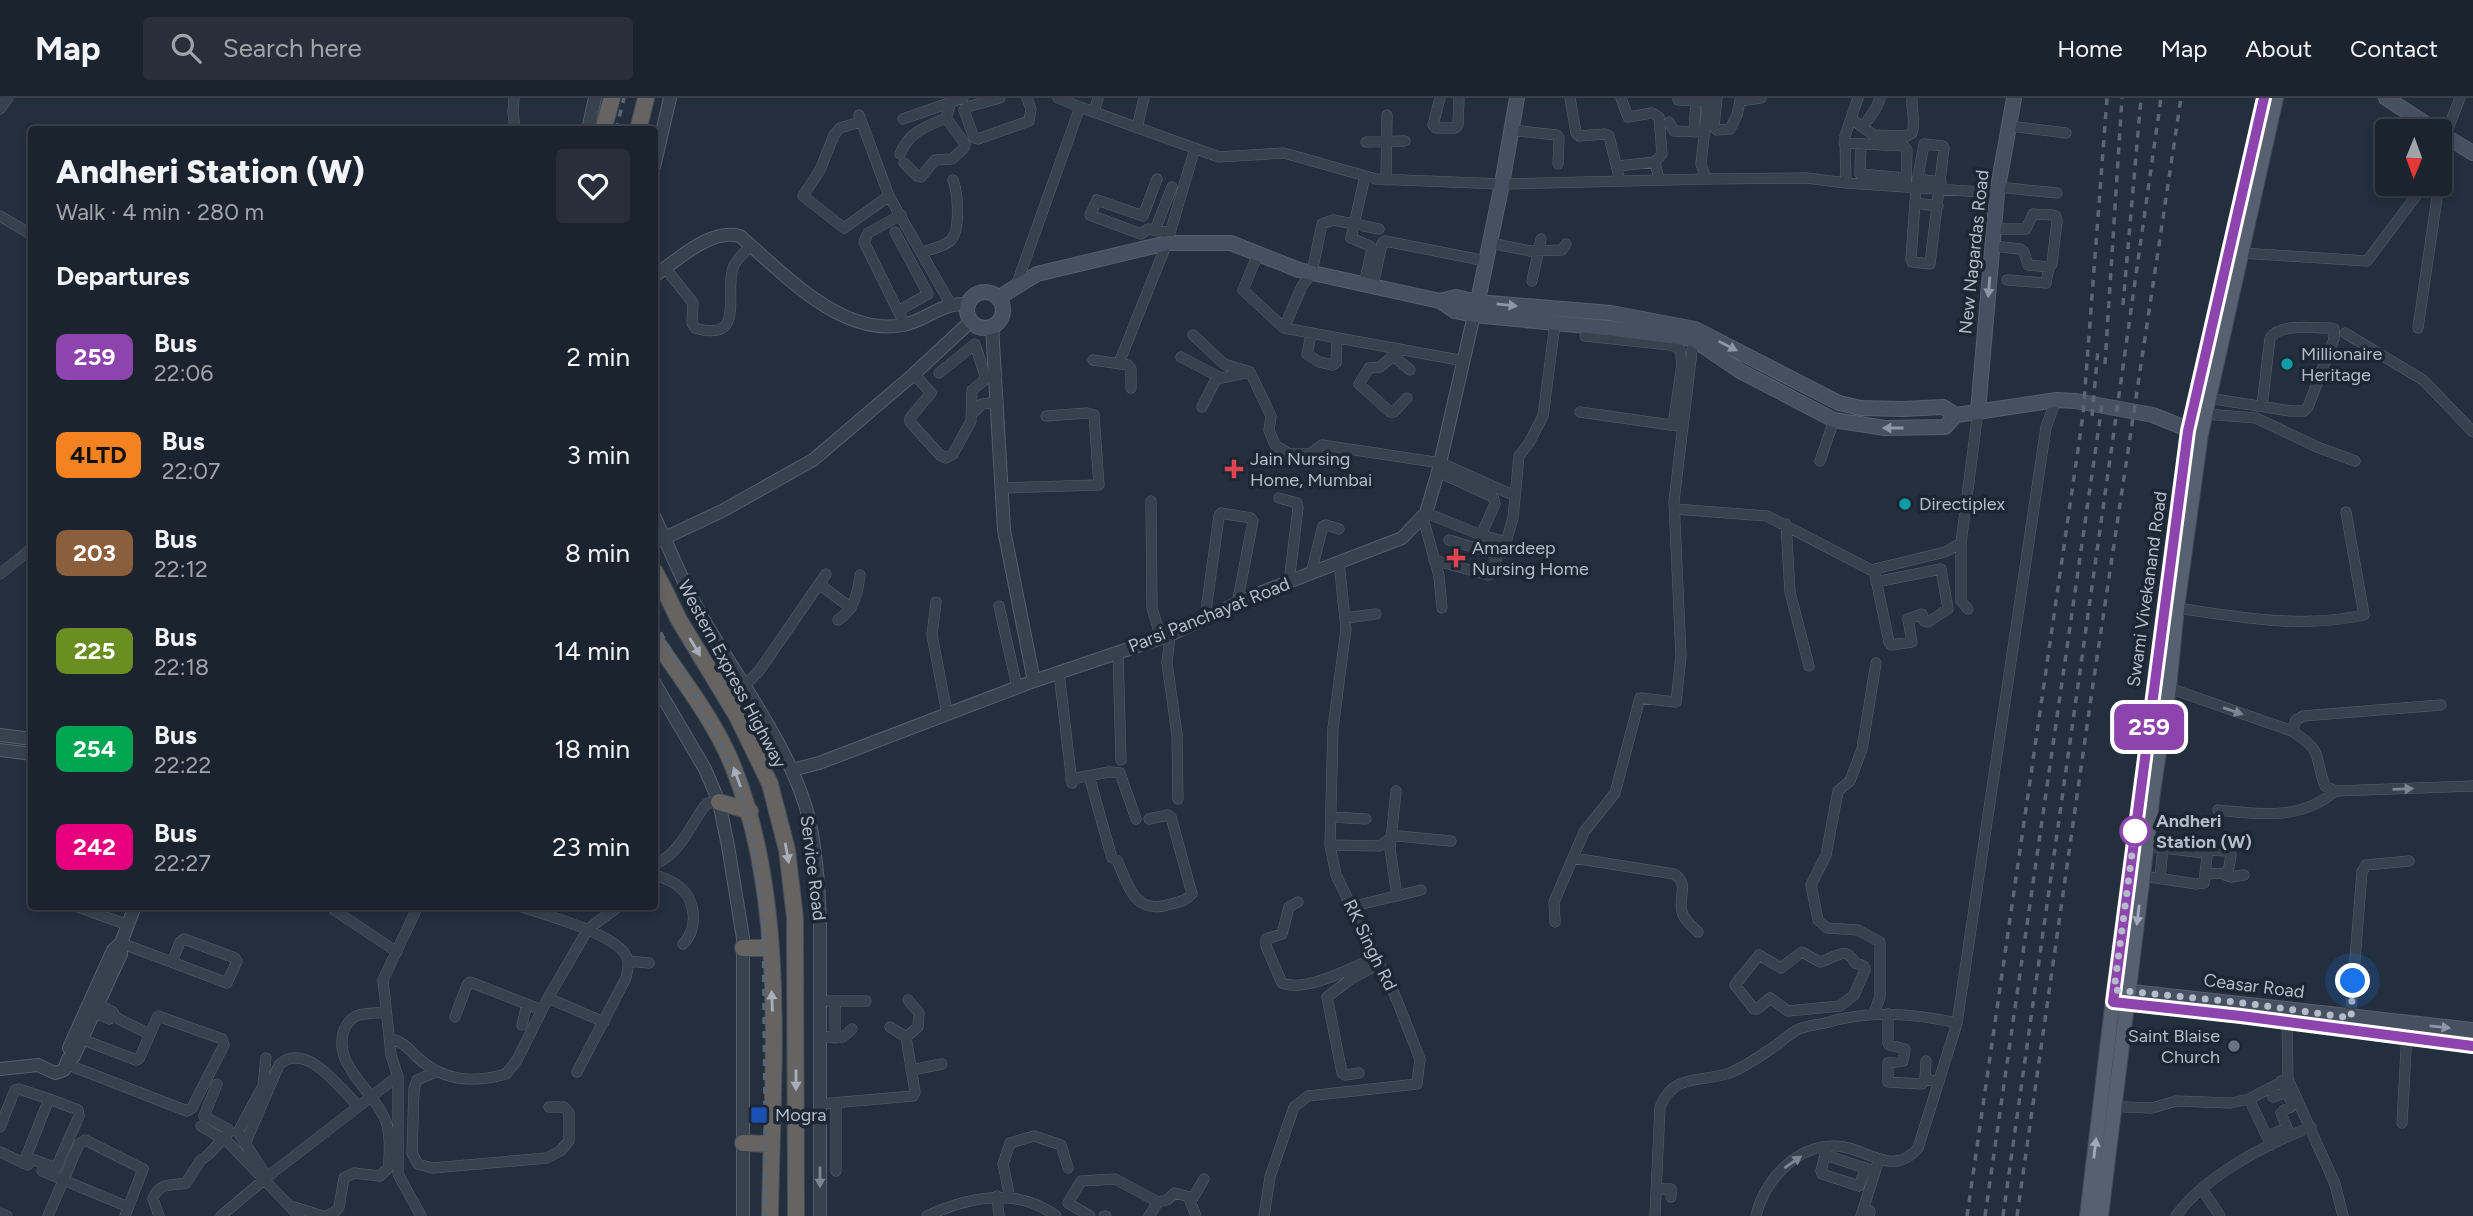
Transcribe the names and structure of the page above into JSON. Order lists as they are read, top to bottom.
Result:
{
  "streets": {
    "highway": ["Western Express Highway"],
    "main road": ["New Nagardas Road", "Swami Vivekanand Road", "Ceasar Road"],
    "street": ["Parsi Panchayat Road", "Service Road", "RK Singh Rd"]
  },
  "crossings": [
    ["Swami Vivekanand Road", "Ceasar Road"],
    ["Parsi Panchayat Road", "Service Road"],
    ["Parsi Panchayat Road", "RK Singh Rd"]
  ],
  "one_way": ["New Nagardas Road"],
  "places": {
    "other": [
      "Millionaire Heritage",
      "Directiplex",
      "Andheri Station (W)",
      "Saint Blaise Church"
    ],
    "health": ["Jain Nursing Home, Mumbai", "Amardeep Nursing Home"],
    "transit": ["Mogra"]
  },
  "lines": ["bus line 259"],
  "north": "bottom",
  "page": {
    "header": "Map",
    "search": "Search here",
    "nav": [
      "Home",
      "Map",
      "About",
      "Contact"
    ],
    "on_map": "259",
    "heading": [
      ["Andheri Station (W)", "Walk · 4 min · 280 m"],
      "Departures"
    ],
    "list": [
      {
        "mark": "259",
        "name": "Bus",
        "note": "22:06",
        "value": "2 min"
      },
      {
        "mark": "4LTD",
        "name": "Bus",
        "note": "22:07",
        "value": "3 min"
      },
      {
        "mark": "203",
        "name": "Bus",
        "note": "22:12",
        "value": "8 min"
      },
      {
        "mark": "225",
        "name": "Bus",
        "note": "22:18",
        "value": "14 min"
      },
      {
        "mark": "254",
        "name": "Bus",
        "note": "22:22",
        "value": "18 min"
      },
      {
        "mark": "242",
        "name": "Bus",
        "note": "22:27",
        "value": "23 min"
      }
    ]
  }
}
